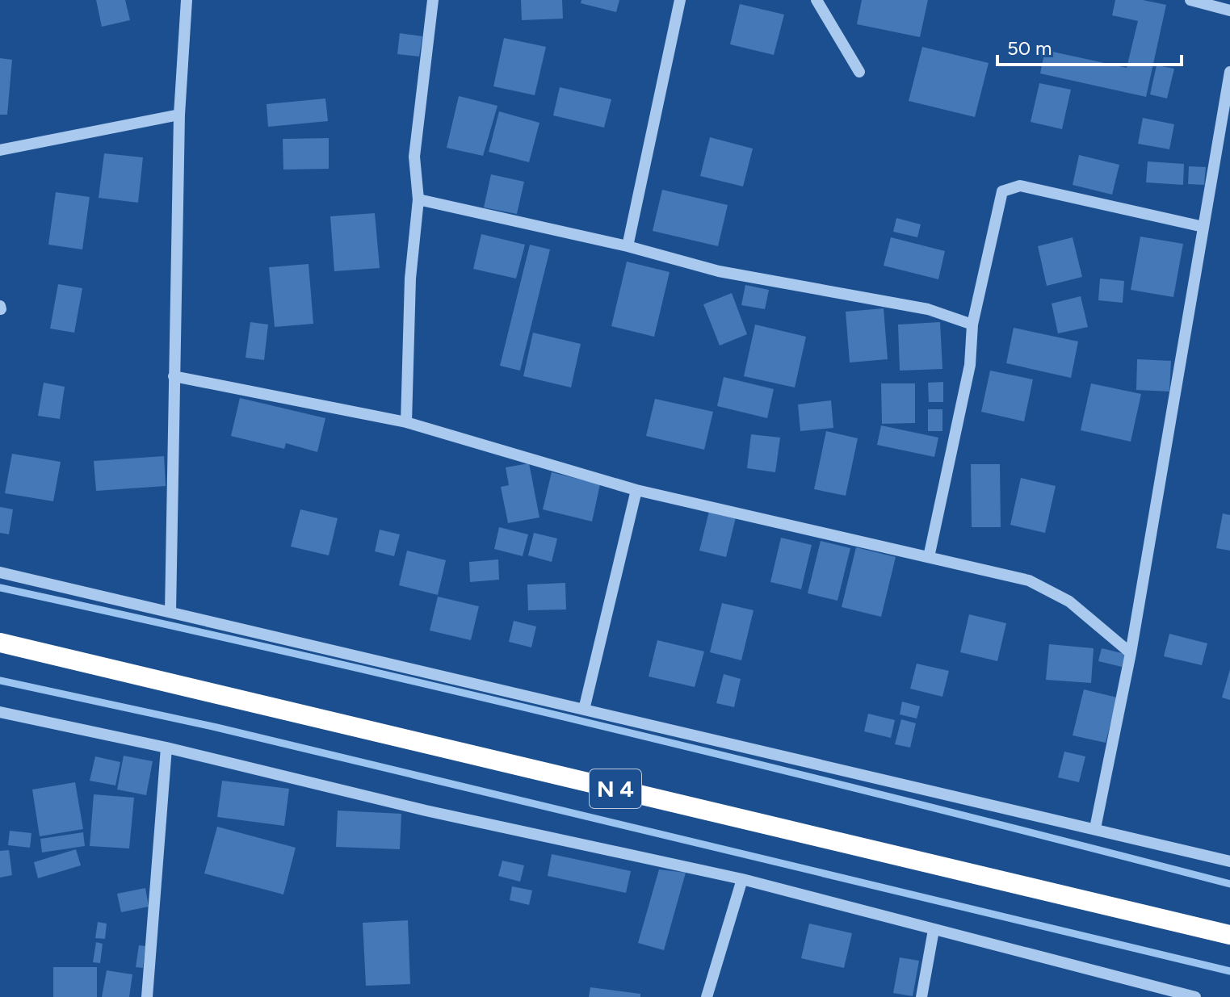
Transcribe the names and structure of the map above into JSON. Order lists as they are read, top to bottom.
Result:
{
  "streets": {
    "highway": ["N 4"]
  },
  "scale_bar": "50 m"
}
